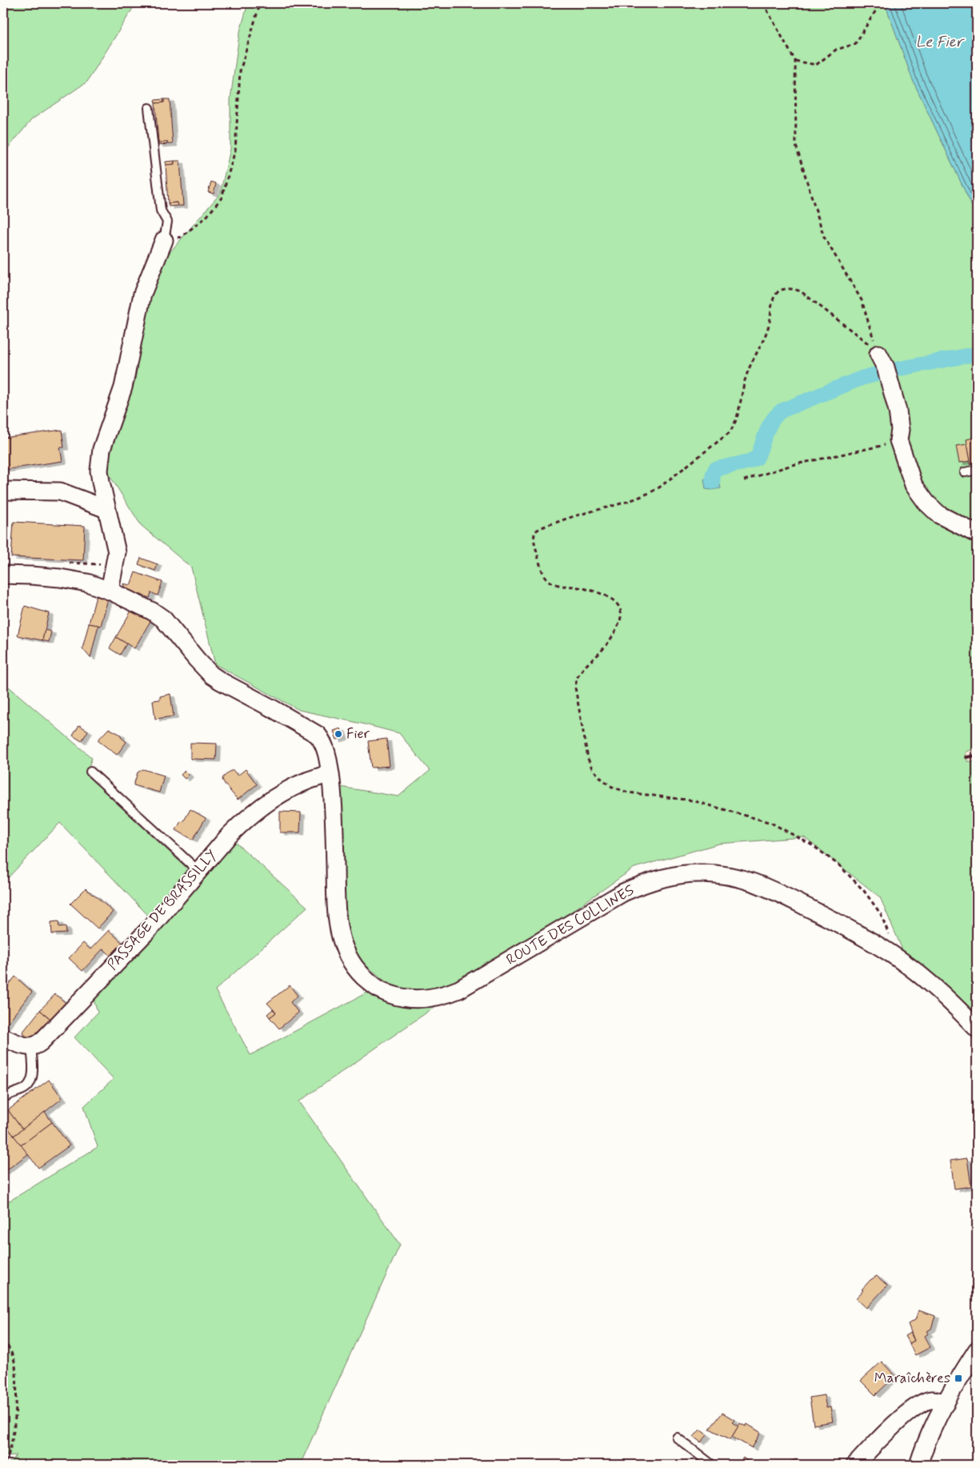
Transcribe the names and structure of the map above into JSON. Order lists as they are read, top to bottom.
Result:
{
  "streets": {
    "street": ["PASSAGE DE BRASSILLY", "ROUTE DES COLLINES"]
  },
  "crossings": [
    ["PASSAGE DE BRASSILLY", "ROUTE DES COLLINES"]
  ],
  "water": ["Le Fier"],
  "places": {
    "other": ["Fier"],
    "transit": ["Maraîchères"]
  }
}
